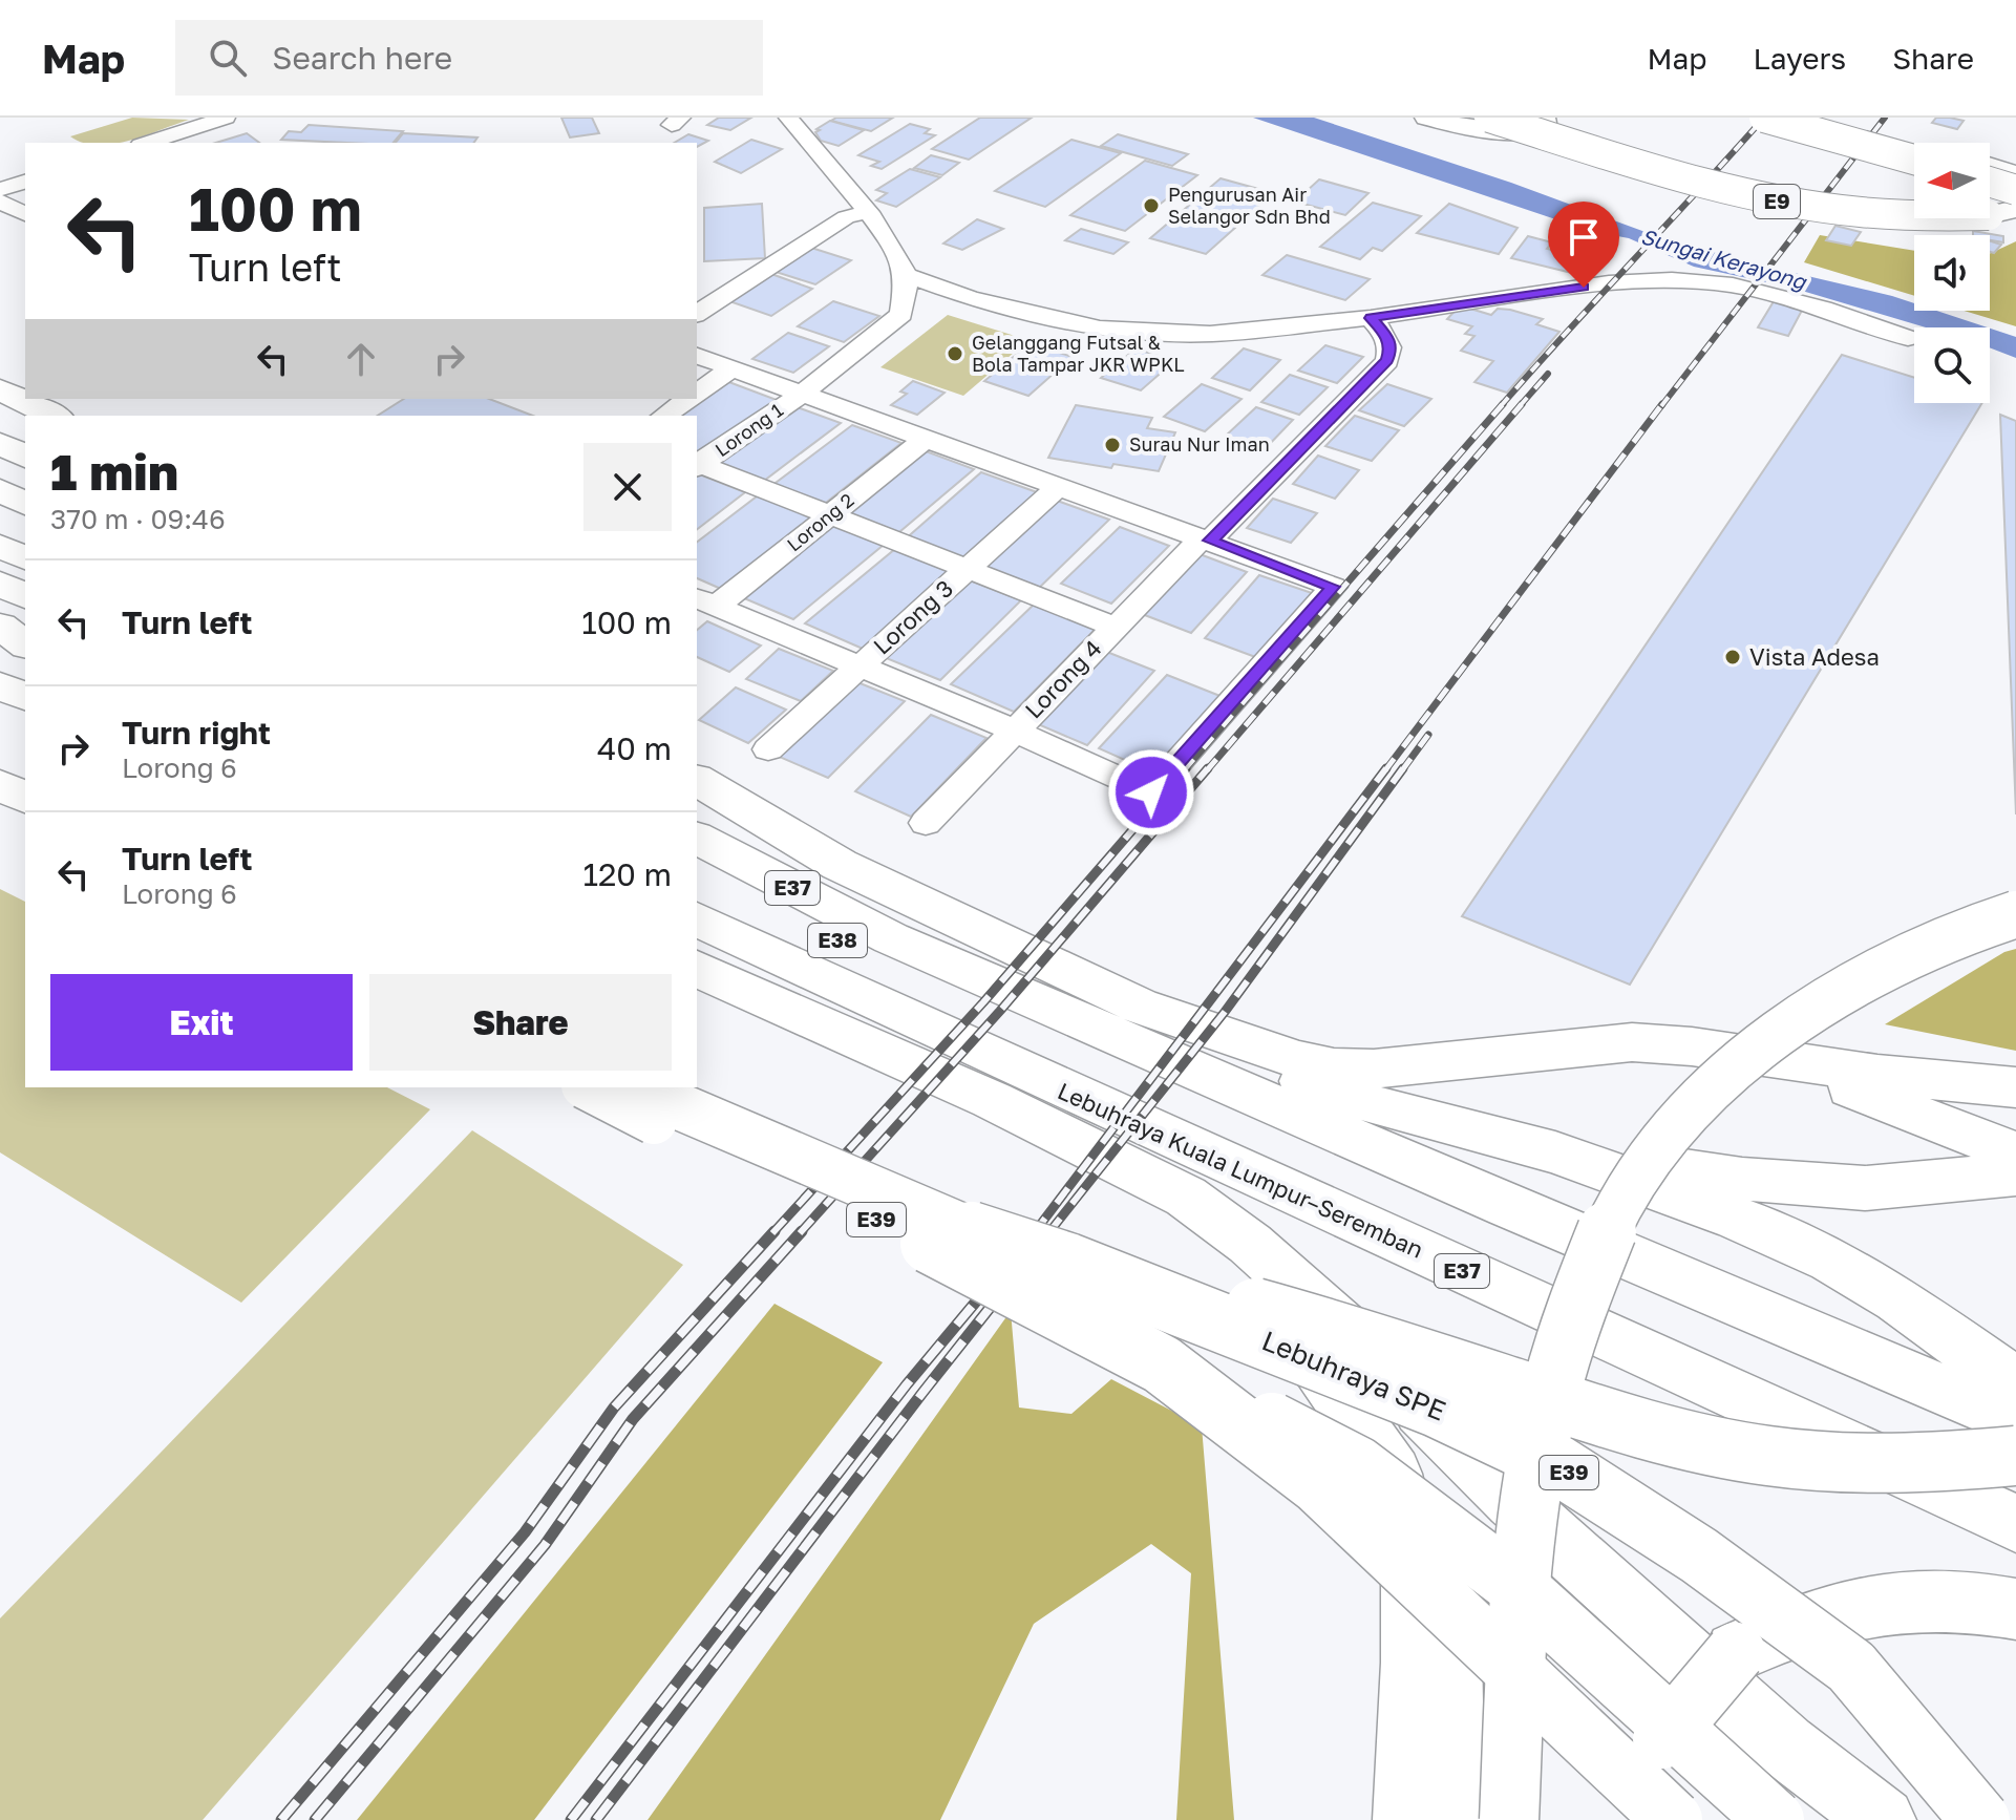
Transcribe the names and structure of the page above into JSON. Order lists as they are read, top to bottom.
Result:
{
  "streets": {
    "highway": [
      "E9",
      "E37",
      "E38",
      "Lebuhraya Kuala Lumpur–Seremban",
      "E39",
      "Lebuhraya SPE"
    ],
    "street": [
      "Lorong 1",
      "Lorong 2",
      "Lorong 3",
      "Lorong 4"
    ]
  },
  "crossings": [
    ["E37", "E38"]
  ],
  "water": ["Sungai Kerayong"],
  "places": [
    "Pengurusan Air Selangor Sdn Bhd",
    "Gelanggang Futsal & Bola Tampar JKR WPKL",
    "Surau Nur Iman",
    "Vista Adesa"
  ],
  "north": "left",
  "page": {
    "header": "Map",
    "search": "Search here",
    "nav": ["Map", "Layers", "Share"],
    "turn": ["100 m", "Turn left"],
    "heading": ["1 min", "370 m · 09:46"],
    "list": [
      {
        "name": "Turn left",
        "value": "100 m"
      },
      {
        "name": "Turn right",
        "note": "Lorong 6",
        "value": "40 m"
      },
      {
        "name": "Turn left",
        "note": "Lorong 6",
        "value": "120 m"
      }
    ],
    "buttons": ["Exit", "Share"]
  }
}
